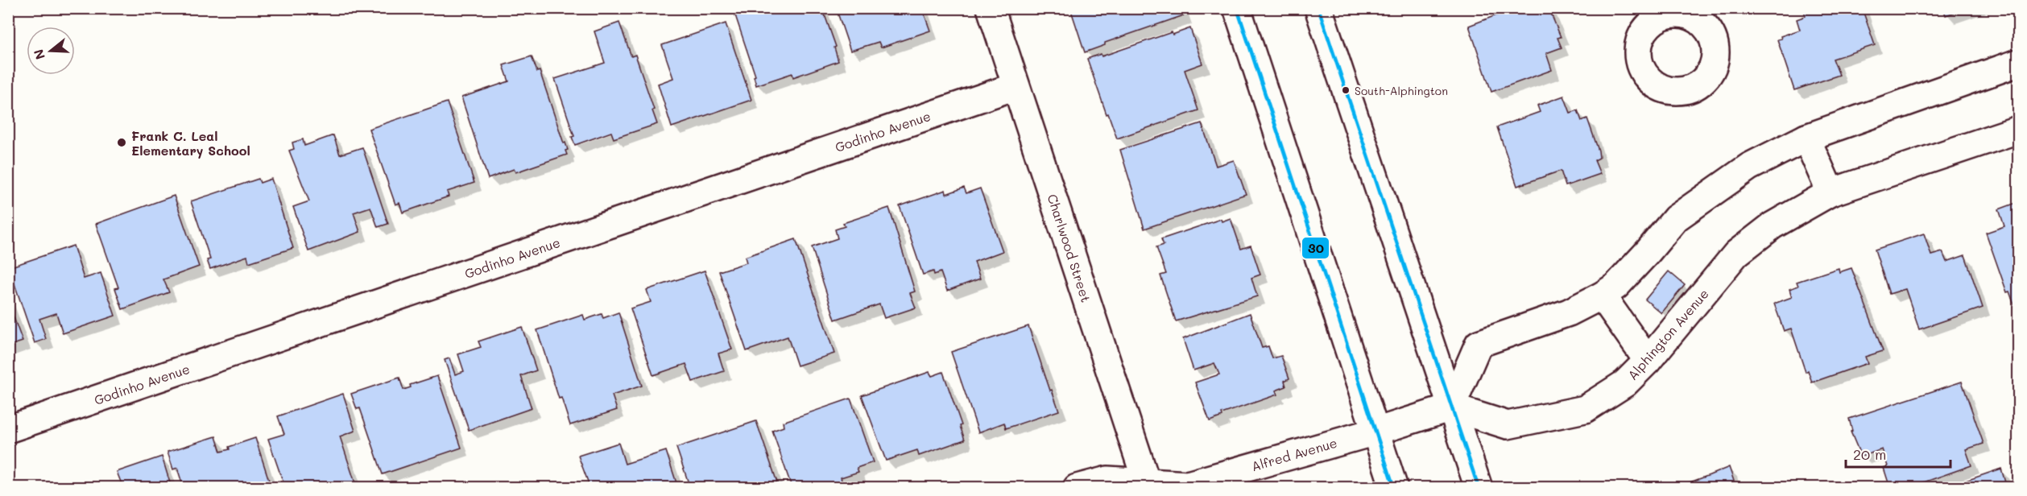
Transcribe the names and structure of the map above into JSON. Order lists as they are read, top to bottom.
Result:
{
  "streets": {
    "street": [
      "Godinho Avenue",
      "Charlwood Street",
      "Alphington Avenue",
      "Alfred Avenue"
    ]
  },
  "crossings": [
    ["Godinho Avenue", "Charlwood Street"],
    ["Charlwood Street", "Alfred Avenue"],
    ["Alphington Avenue", "Alfred Avenue"]
  ],
  "places": ["South-Alphington", "Frank C. Leal Elementary School"],
  "lines": ["transit line 30"],
  "scale_bar": "20 m",
  "north": "left"
}
